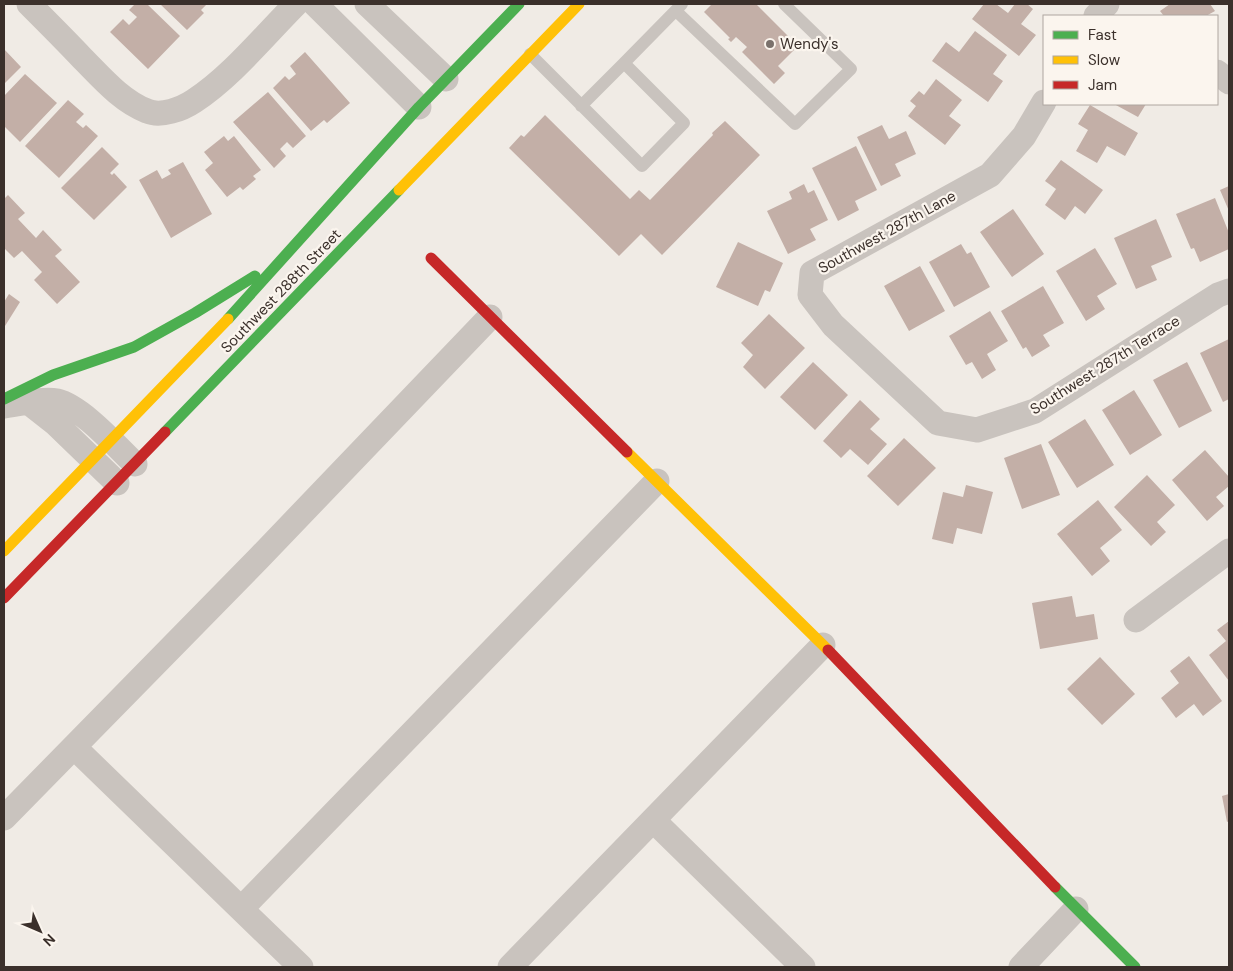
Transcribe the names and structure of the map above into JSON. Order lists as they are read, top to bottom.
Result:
{
  "streets": {
    "main road": ["Southwest 288th Street"],
    "street": ["Southwest 287th Lane", "Southwest 287th Terrace"]
  },
  "crossings": [
    ["Southwest 287th Lane", "Southwest 287th Terrace"]
  ],
  "places": ["Wendy's"],
  "legend": ["Fast", "Slow", "Jam"],
  "north": "bottom right"
}
